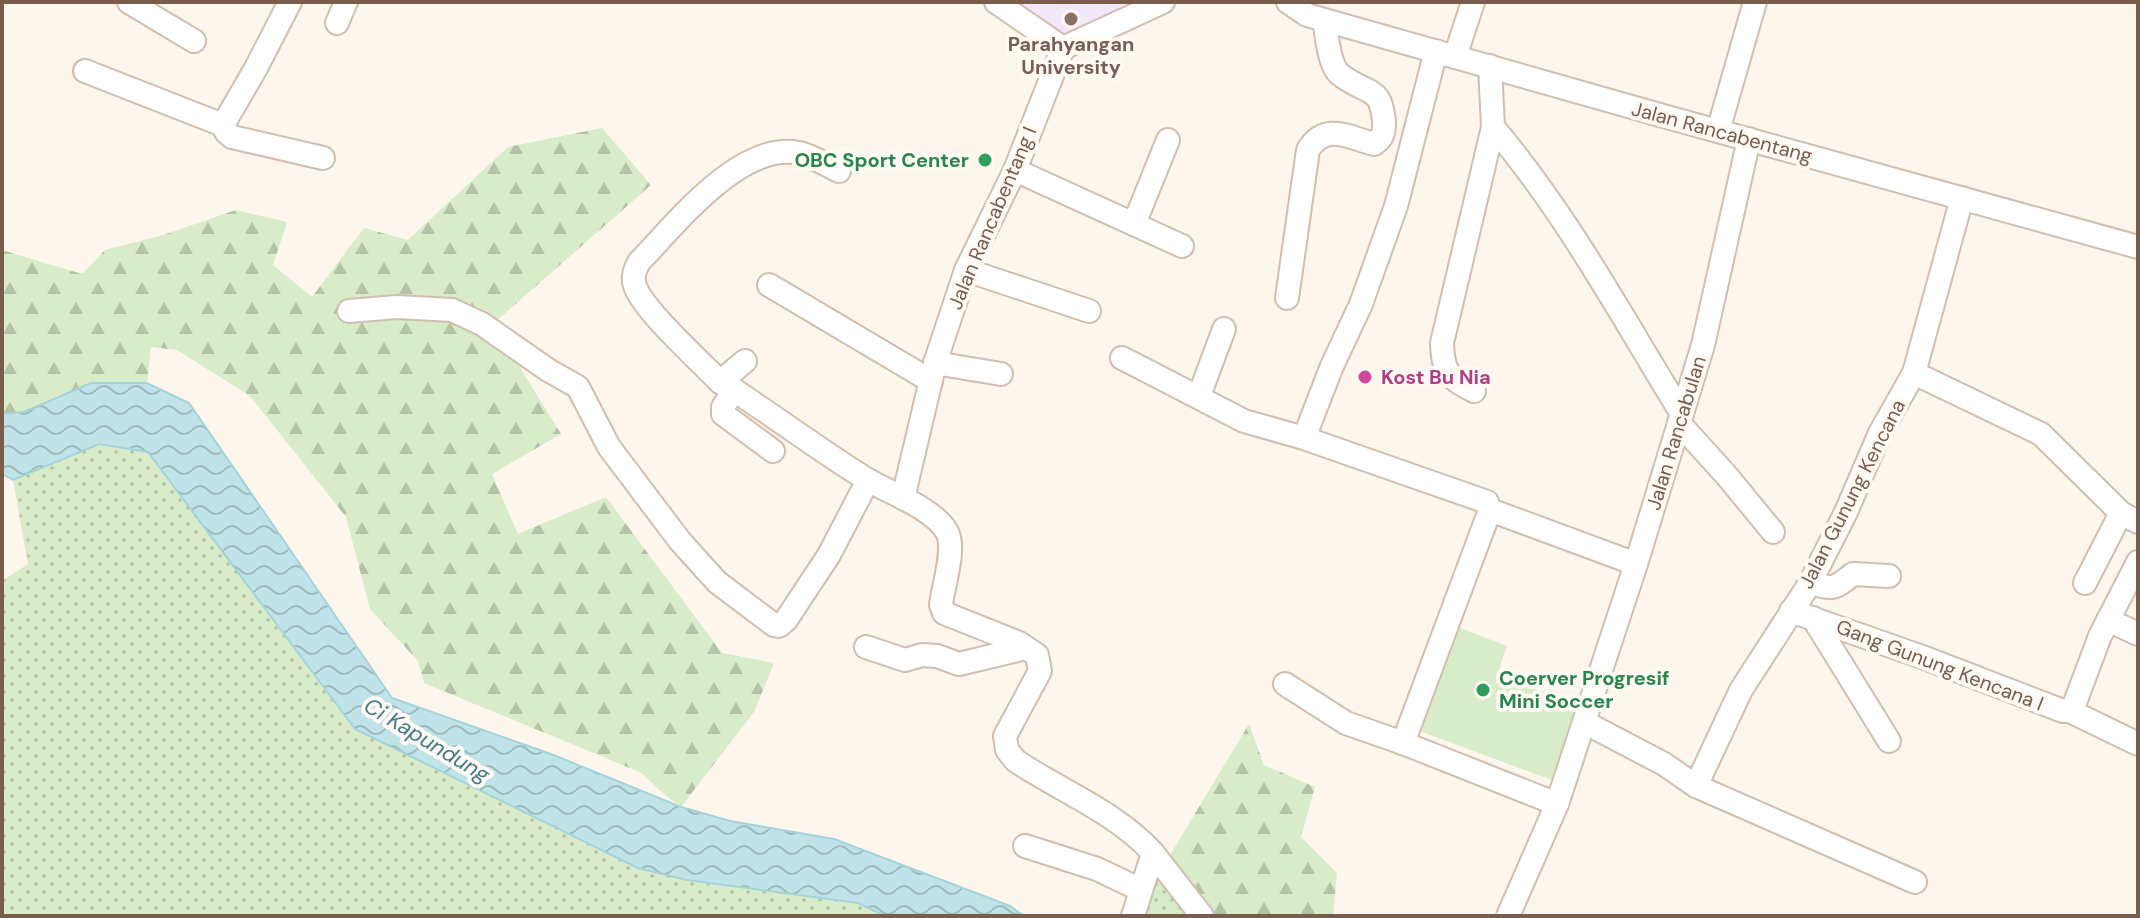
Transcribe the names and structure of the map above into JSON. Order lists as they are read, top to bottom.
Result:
{
  "streets": {
    "street": [
      "Jalan Rancabentang",
      "Jalan Rancabentang I",
      "Jalan Rancabulan",
      "Jalan Gunung Kencana",
      "Gang Gunung Kencana I"
    ]
  },
  "crossings": [
    ["Jalan Rancabentang", "Jalan Rancabulan"],
    ["Jalan Rancabentang", "Jalan Gunung Kencana"],
    ["Jalan Gunung Kencana", "Gang Gunung Kencana I"]
  ],
  "water": ["Ci Kapundung"],
  "places": [
    "Parahyangan University",
    "OBC Sport Center",
    "Kost Bu Nia",
    "Coerver Progresif Mini Soccer"
  ]
}
